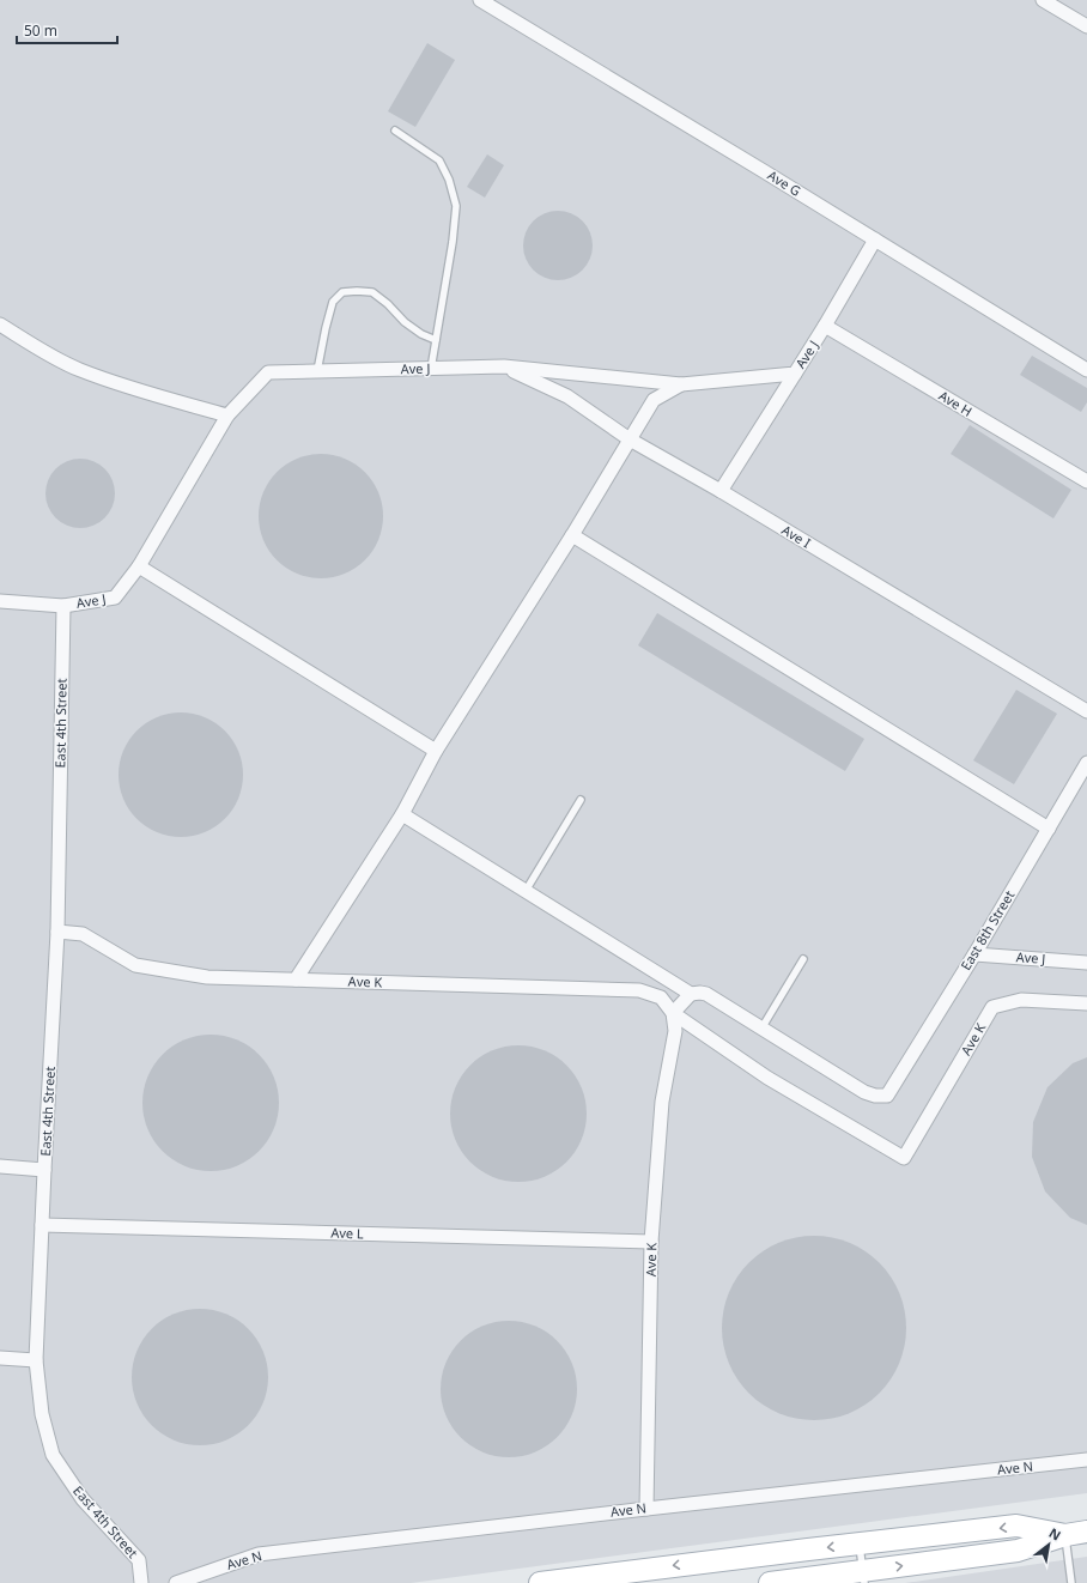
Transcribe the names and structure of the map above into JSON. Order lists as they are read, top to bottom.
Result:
{
  "streets": {
    "street": [
      "Ave G",
      "Ave J",
      "Ave H",
      "Ave I",
      "East 4th Street",
      "East 8th Street",
      "Ave K",
      "Ave L",
      "Ave N"
    ]
  },
  "crossings": [
    ["Ave G", "Ave J"],
    ["Ave J", "Ave H"],
    ["Ave J", "Ave I"],
    ["Ave J", "East 4th Street"],
    ["Ave J", "East 8th Street"],
    ["East 4th Street", "Ave K"],
    ["East 4th Street", "Ave L"],
    ["Ave K", "Ave L"],
    ["Ave K", "Ave N"]
  ],
  "scale_bar": "50 m",
  "north": "top right"
}
